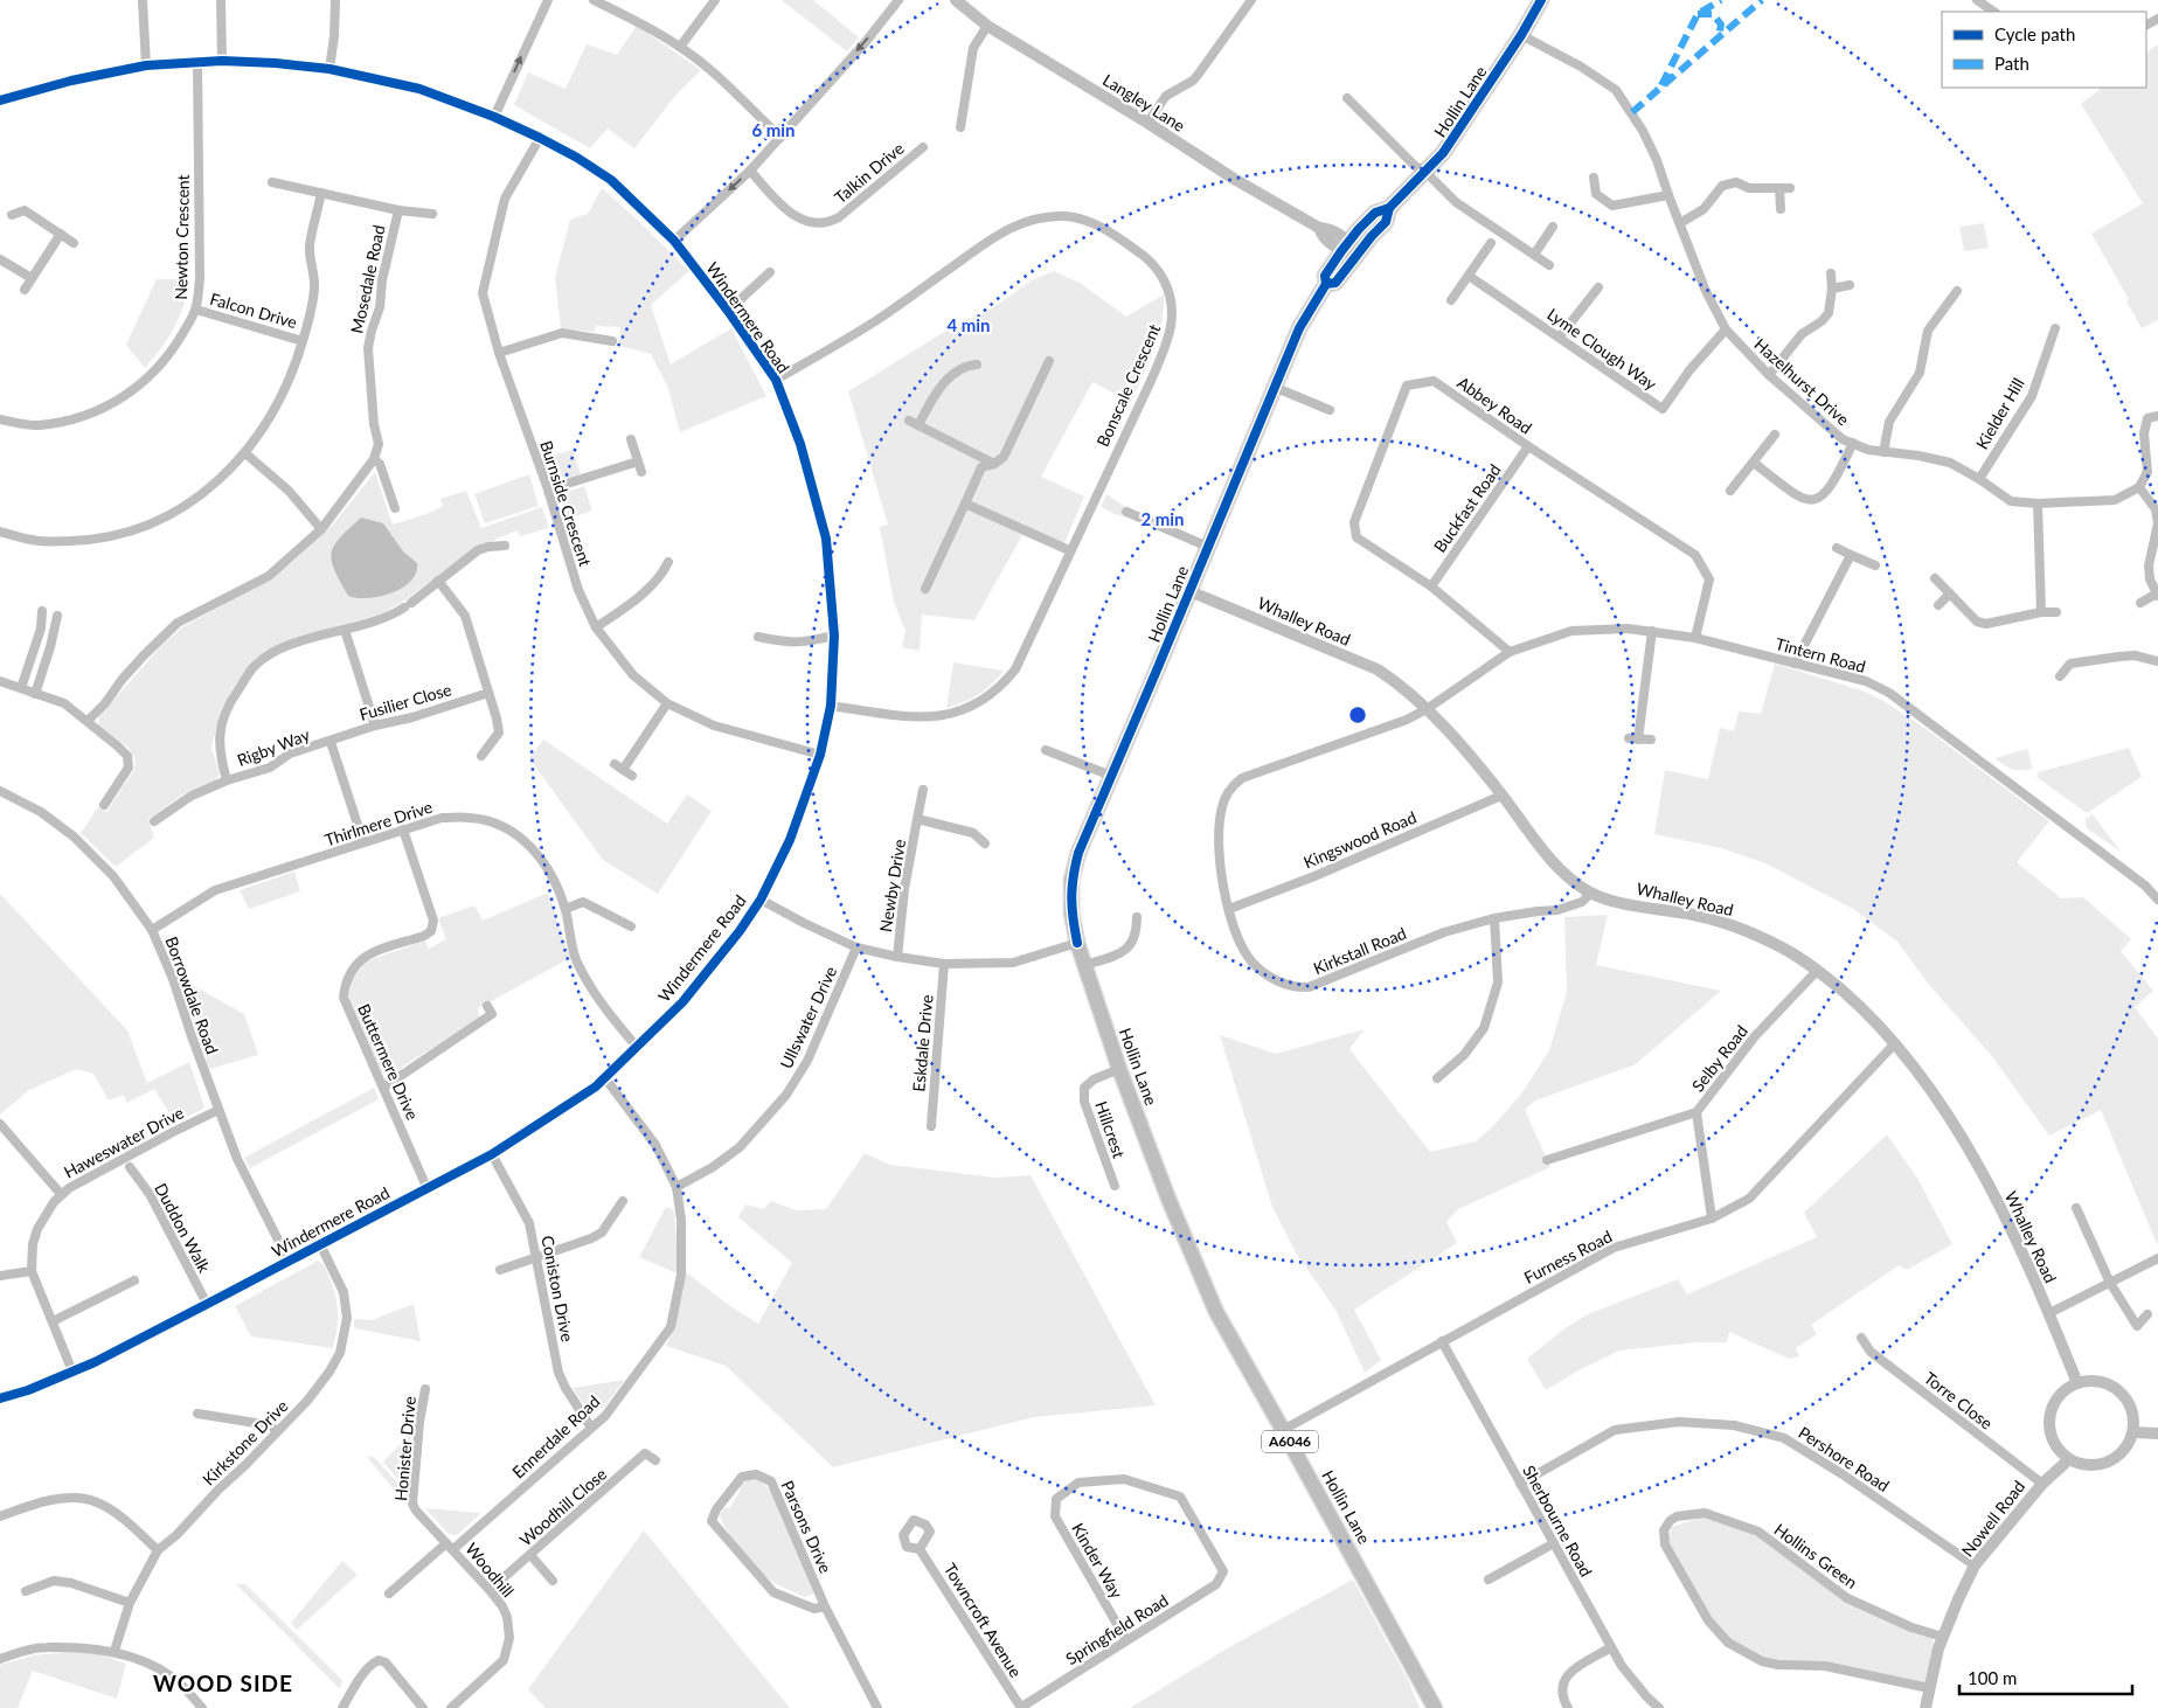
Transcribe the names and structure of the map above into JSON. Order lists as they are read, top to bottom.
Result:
{
  "streets": {
    "main road": ["Hollin Lane", "A6046"],
    "street": [
      "Langley Lane",
      "Talkin Drive",
      "Newton Crescent",
      "Mosedale Road",
      "Falcon Drive",
      "Windermere Road",
      "Lyme Clough Way",
      "Hazelhurst Drive",
      "Bonscale Crescent",
      "Abbey Road",
      "Kielder Hill",
      "Burnside Crescent",
      "Buckfast Road",
      "Whalley Road",
      "Tintern Road",
      "Fusilier Close",
      "Rigby Way",
      "Thirlmere Drive",
      "Kingswood Road",
      "Newby Drive",
      "Kirkstall Road",
      "Borrowdale Road",
      "Ullswater Drive",
      "Eskdale Drive",
      "Selby Road",
      "Buttermere Drive",
      "Hillcrest",
      "Haweswater Drive",
      "Duddon Walk",
      "Furness Road",
      "Coniston Drive",
      "Torre Close",
      "Ennerdale Road",
      "Kirkstone Drive",
      "Honister Drive",
      "Pershore Road",
      "Woodhill Close",
      "Nowell Road",
      "Sherbourne Road",
      "Parsons Drive",
      "Hollins Green",
      "Kinder Way",
      "Woodhill",
      "Towncroft Avenue",
      "Springfield Road"
    ]
  },
  "crossings": [
    ["Hollin Lane", "Langley Lane"],
    ["Hollin Lane", "Hazelhurst Drive"],
    ["Hollin Lane", "Whalley Road"],
    ["Hollin Lane", "Hillcrest"],
    ["Hollin Lane", "Furness Road"],
    ["Newton Crescent", "Falcon Drive"],
    ["Newton Crescent", "Windermere Road"],
    ["Windermere Road", "Bonscale Crescent"],
    ["Windermere Road", "Burnside Crescent"],
    ["Windermere Road", "Thirlmere Drive"],
    ["Windermere Road", "Borrowdale Road"],
    ["Windermere Road", "Buttermere Drive"],
    ["Windermere Road", "Haweswater Drive"],
    ["Windermere Road", "Duddon Walk"],
    ["Windermere Road", "Coniston Drive"],
    ["Windermere Road", "Ennerdale Road"],
    ["Windermere Road", "Kirkstone Drive"],
    ["Lyme Clough Way", "Hazelhurst Drive"],
    ["Hazelhurst Drive", "Kielder Hill"],
    ["Abbey Road", "Buckfast Road"],
    ["Abbey Road", "Tintern Road"],
    ["Whalley Road", "Tintern Road"],
    ["Whalley Road", "Kingswood Road"],
    ["Whalley Road", "Kirkstall Road"],
    ["Whalley Road", "Selby Road"],
    ["Whalley Road", "Furness Road"],
    ["Whalley Road", "Nowell Road"],
    ["Tintern Road", "Kirkstall Road"],
    ["Fusilier Close", "Rigby Way"],
    ["Rigby Way", "Thirlmere Drive"],
    ["Thirlmere Drive", "Borrowdale Road"],
    ["Thirlmere Drive", "Buttermere Drive"],
    ["Kingswood Road", "Kirkstall Road"],
    ["Borrowdale Road", "Haweswater Drive"],
    ["Ullswater Drive", "Ennerdale Road"],
    ["Selby Road", "Furness Road"],
    ["Furness Road", "Sherbourne Road"],
    ["Coniston Drive", "Ennerdale Road"],
    ["Torre Close", "Nowell Road"],
    ["Ennerdale Road", "Woodhill"],
    ["Honister Drive", "Woodhill"],
    ["Pershore Road", "Nowell Road"],
    ["Pershore Road", "Sherbourne Road"],
    ["Woodhill Close", "Woodhill"],
    ["Nowell Road", "Hollins Green"],
    ["Kinder Way", "Springfield Road"],
    ["Towncroft Avenue", "Springfield Road"]
  ],
  "districts": ["WOOD SIDE"],
  "legend": ["Cycle path", "Path"],
  "scale_bar": "100 m",
  "rings": ["6 min", "4 min", "2 min"]
}
